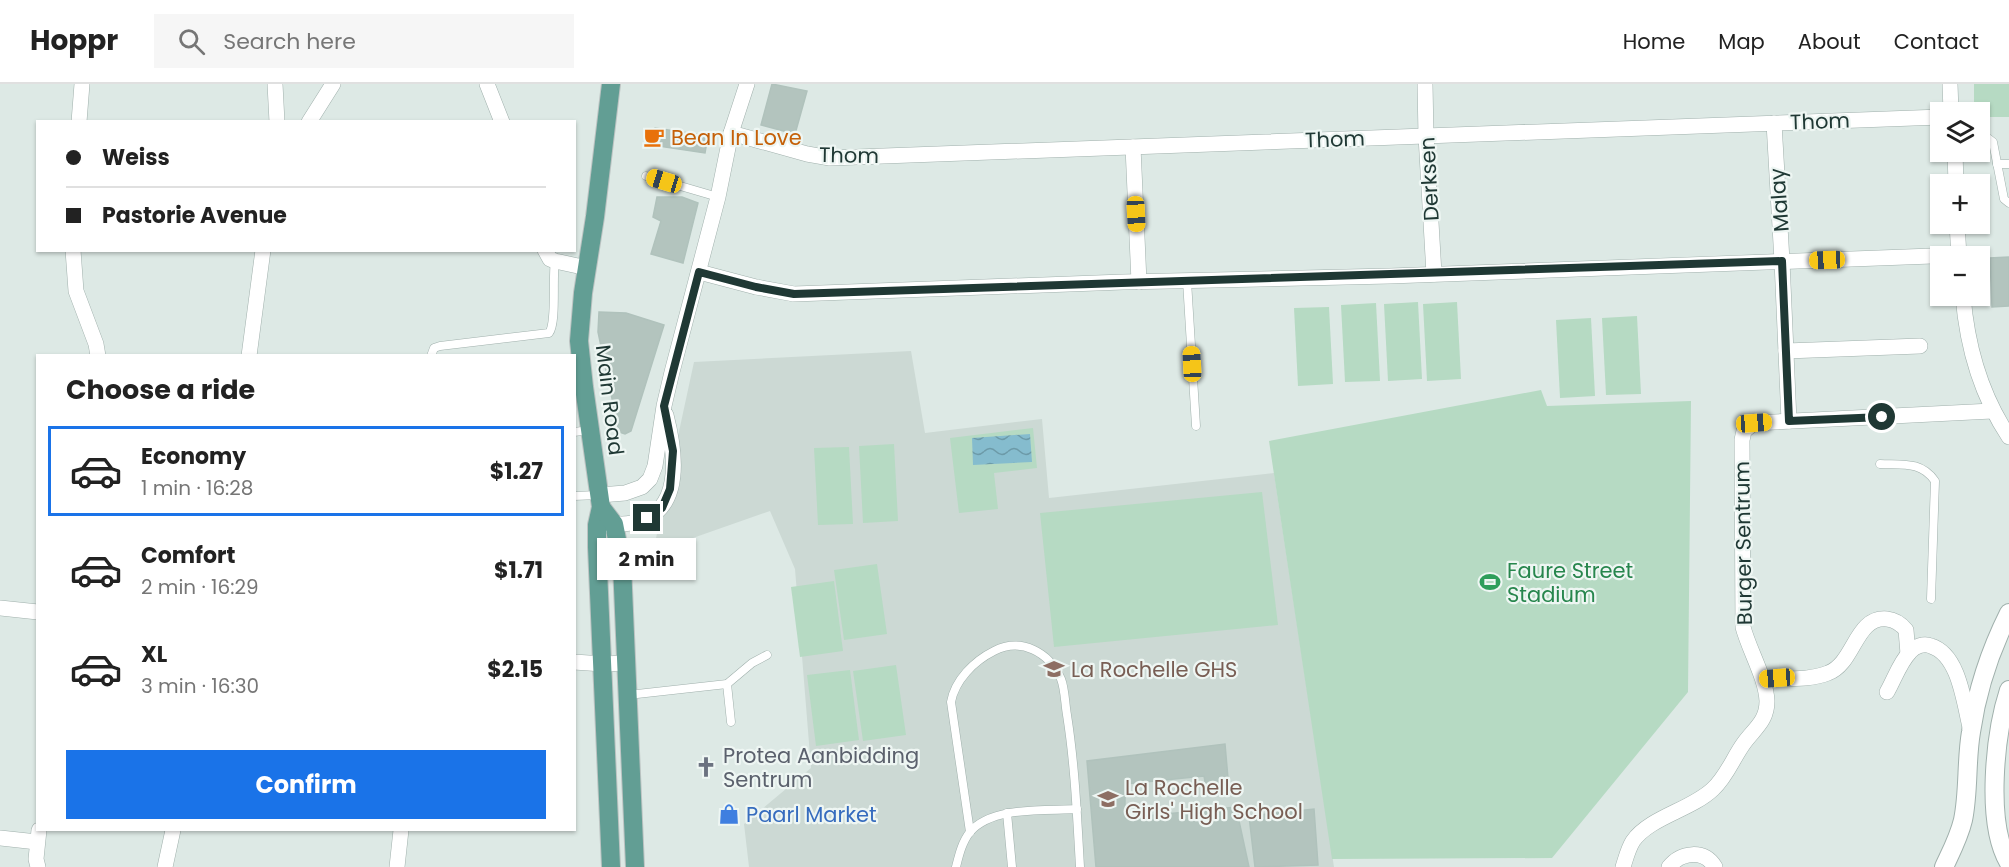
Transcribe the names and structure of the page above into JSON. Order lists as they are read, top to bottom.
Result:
{
  "streets": {
    "main road": ["Main Road"],
    "street": [
      "Thom",
      "Derksen",
      "Malay",
      "Burger Sentrum"
    ]
  },
  "crossings": [
    ["Thom", "Derksen"],
    ["Thom", "Malay"],
    ["Malay", "Burger Sentrum"]
  ],
  "places": {
    "cafe": ["Bean In Love"],
    "sports": ["Faure Street Stadium"],
    "school or university": ["La Rochelle GHS", "La Rochelle Girls' High School"],
    "church": ["Protea Aanbidding Sentrum"],
    "shop": ["Paarl Market"]
  },
  "page": {
    "header": "Hoppr",
    "search": "Search here",
    "nav": [
      "Home",
      "Map",
      "About",
      "Contact"
    ],
    "map_buttons": ["+", "−"],
    "banner": ["Weiss", "Pastorie Avenue"],
    "heading": "Choose a ride",
    "list": [
      {
        "name": "Economy",
        "note": "1 min · 16:28",
        "value": "$1.27"
      },
      {
        "name": "Comfort",
        "note": "2 min · 16:29",
        "value": "$1.71"
      },
      {
        "name": "XL",
        "note": "3 min · 16:30",
        "value": "$2.15"
      }
    ],
    "bubble": "2 min",
    "buttons": "Confirm"
  }
}
